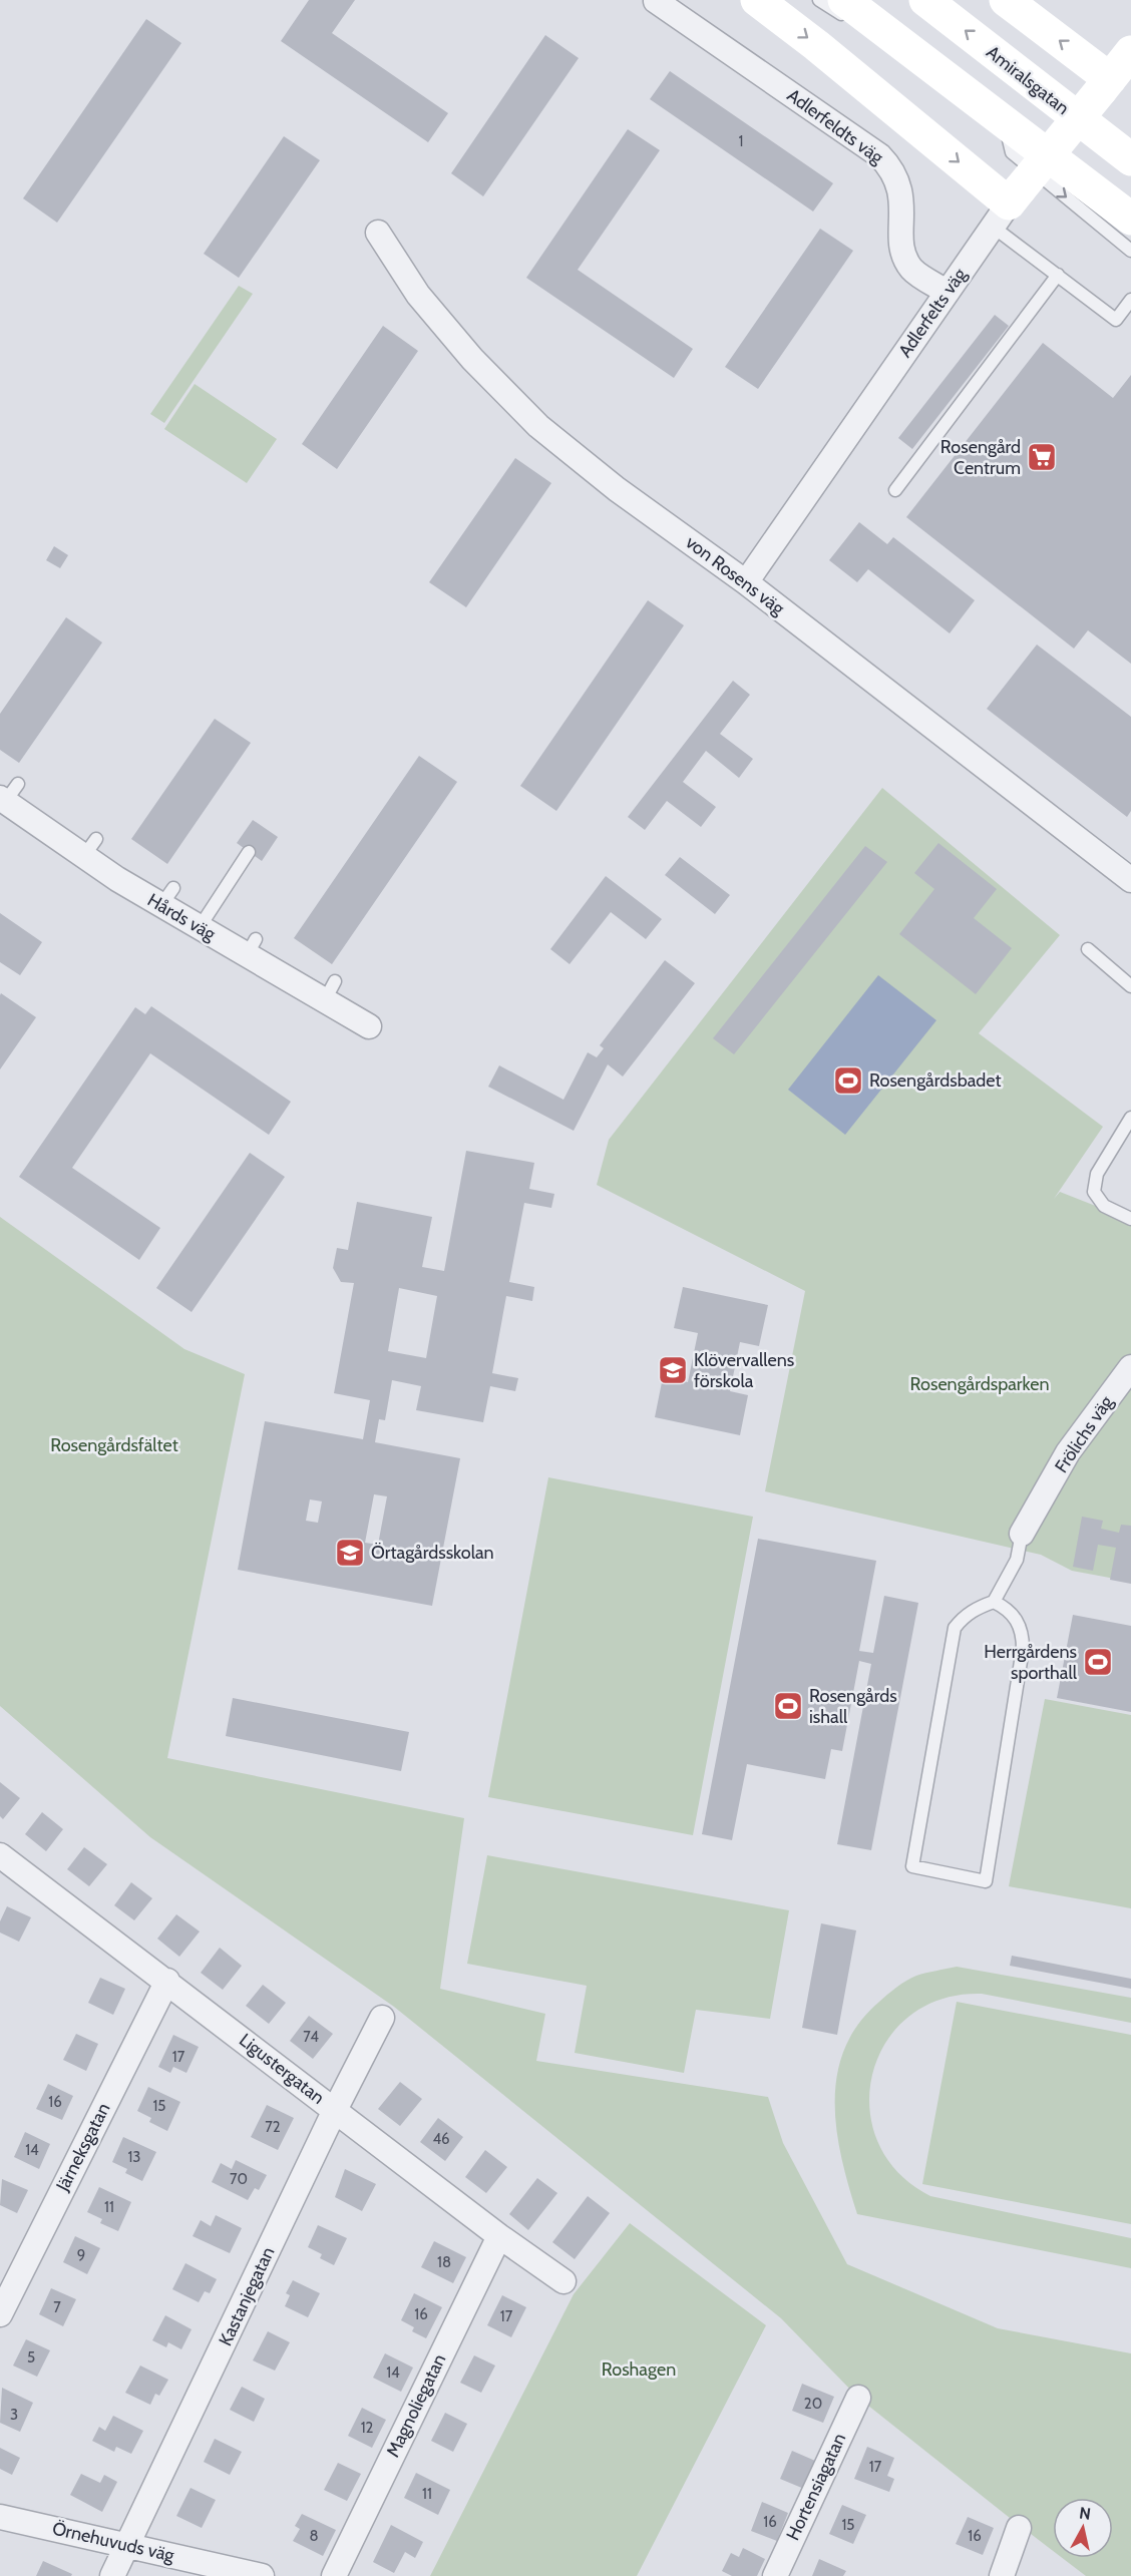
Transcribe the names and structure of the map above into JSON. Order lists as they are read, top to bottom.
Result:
{
  "streets": {
    "main road": ["Amiralsgatan", "Adlerfelts väg"],
    "street": [
      "Adlerfeldts väg",
      "von Rosens väg",
      "Hårds väg",
      "Frölichs väg",
      "Ligustergatan",
      "Järneksgatan",
      "Kastanjegatan",
      "Magnoliegatan",
      "Hortensiagatan",
      "Örnehuvuds väg"
    ]
  },
  "crossings": [
    ["Adlerfeldts väg", "Adlerfelts väg"],
    ["Adlerfelts väg", "von Rosens väg"],
    ["Ligustergatan", "Järneksgatan"],
    ["Ligustergatan", "Kastanjegatan"],
    ["Ligustergatan", "Magnoliegatan"],
    ["Kastanjegatan", "Örnehuvuds väg"]
  ],
  "parks": ["Rosengårdsparken", "Rosengårdsfältet", "Roshagen"],
  "places": {
    "supermarket": ["Rosengård Centrum"],
    "sports": ["Rosengårdsbadet", "Herrgårdens sporthall", "Rosengårds ishall"],
    "school or university": ["Klövervallens förskola", "Örtagårdsskolan"]
  },
  "house_numbers": [
    "1",
    "74",
    "17",
    "16",
    "15",
    "72",
    "46",
    "14",
    "13",
    "70",
    "11",
    "9",
    "18",
    "7",
    "16",
    "17",
    "5",
    "14",
    "20",
    "3",
    "12",
    "17",
    "11",
    "16",
    "15",
    "8",
    "16"
  ],
  "north": "top"
}
